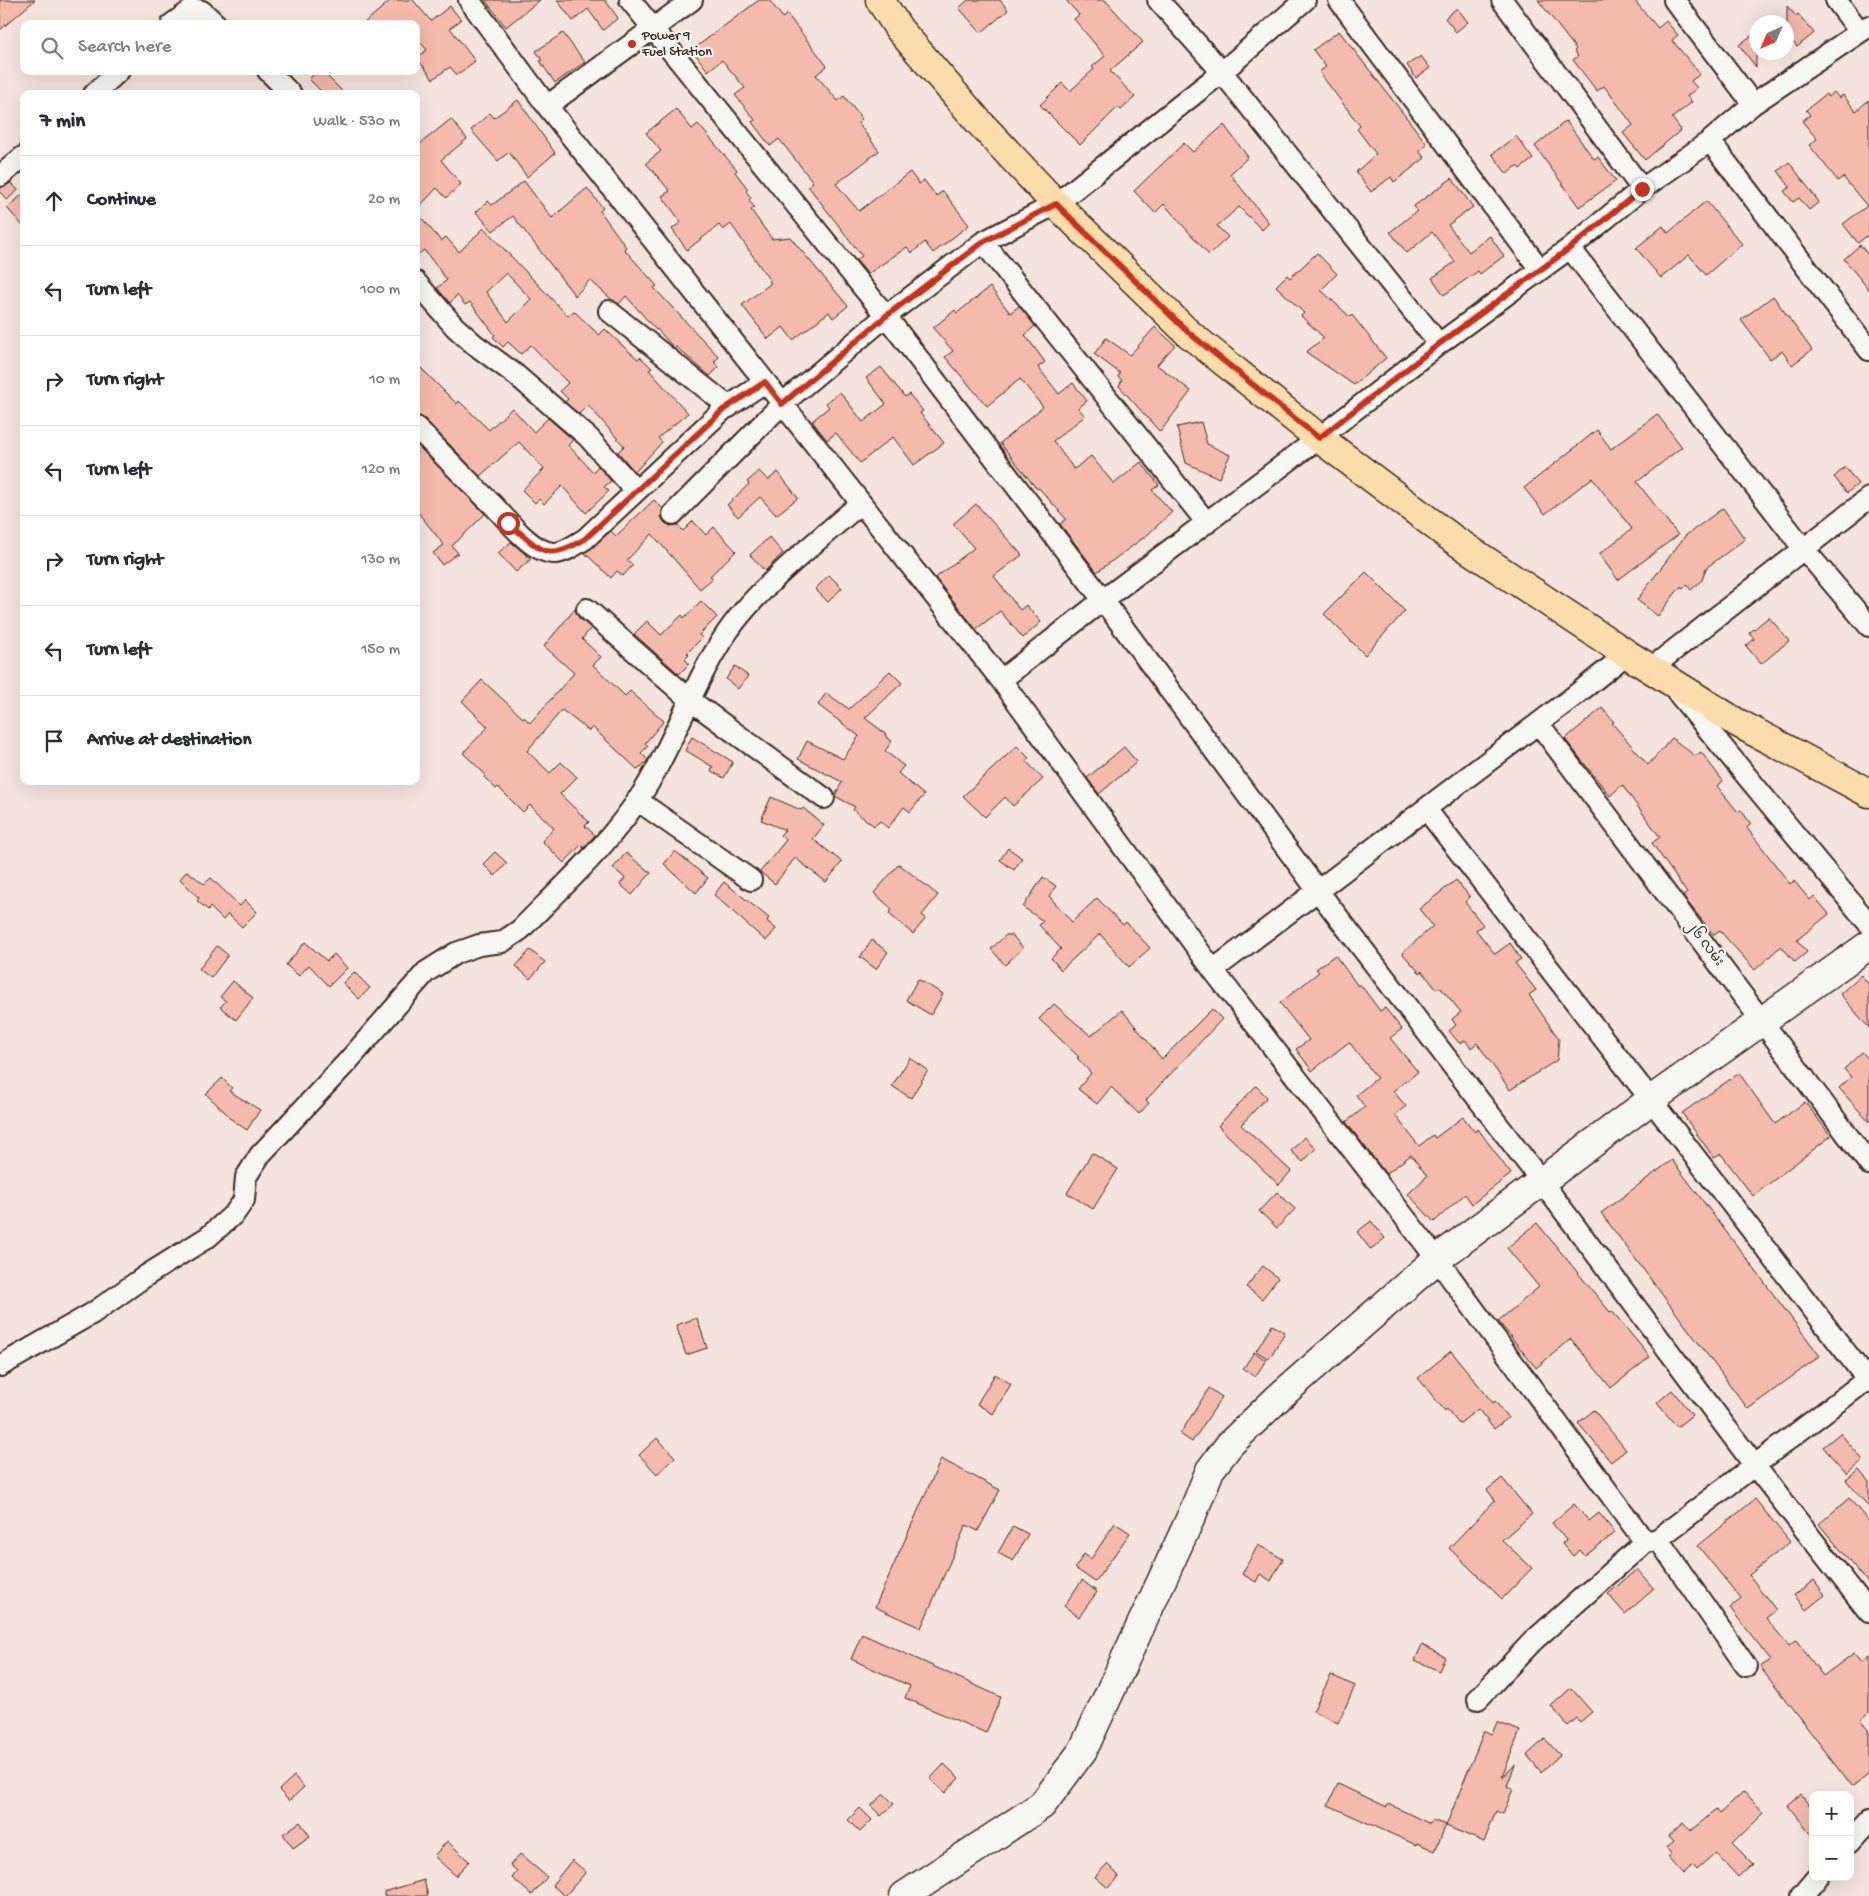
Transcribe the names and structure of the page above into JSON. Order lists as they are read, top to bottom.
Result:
{
  "streets": {
    "street": ["၂၆ လမ်း"]
  },
  "places": ["Power 9 Fuel Station"],
  "north": "bottom left",
  "page": {
    "search": "Search here",
    "heading": ["7 min", "Walk · 530 m"],
    "list": [
      ["Continue", "20 m"],
      ["Turn left", "100 m"],
      ["Turn right", "10 m"],
      ["Turn left", "120 m"],
      ["Turn right", "130 m"],
      ["Turn left", "150 m"],
      "Arrive at destination"
    ],
    "map_buttons": ["+", "−"]
  }
}
